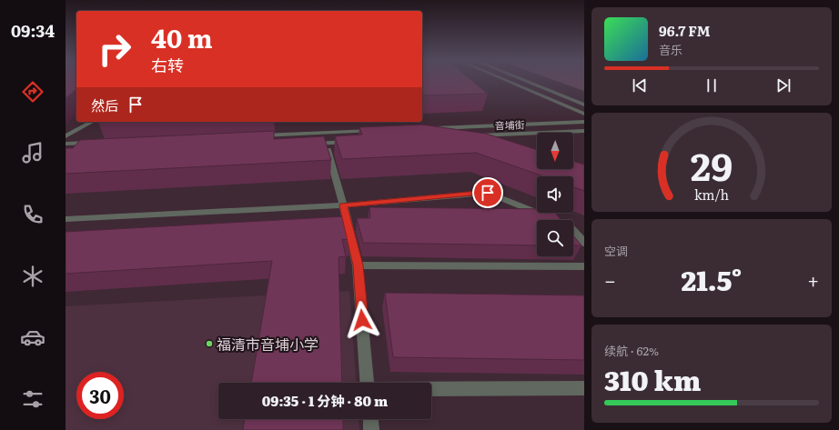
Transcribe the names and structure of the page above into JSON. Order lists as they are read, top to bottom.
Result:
{
  "streets": {
    "street": ["音埔街"]
  },
  "places": ["福清市音埔小学"],
  "north": "bottom",
  "page": {
    "tabs": "09:34",
    "turn": ["40 m", "右转"],
    "song": ["96.7 FM", "音乐"],
    "then": "然后",
    "tile": [
      "空调",
      ["续航 · 62%", "310 km"]
    ],
    "heat": ["−", "21.5°", "+"],
    "limit": "30",
    "trip": "09:35 · 1 分钟 · 80 m",
    "gauge": ["29", "km/h"]
  }
}
